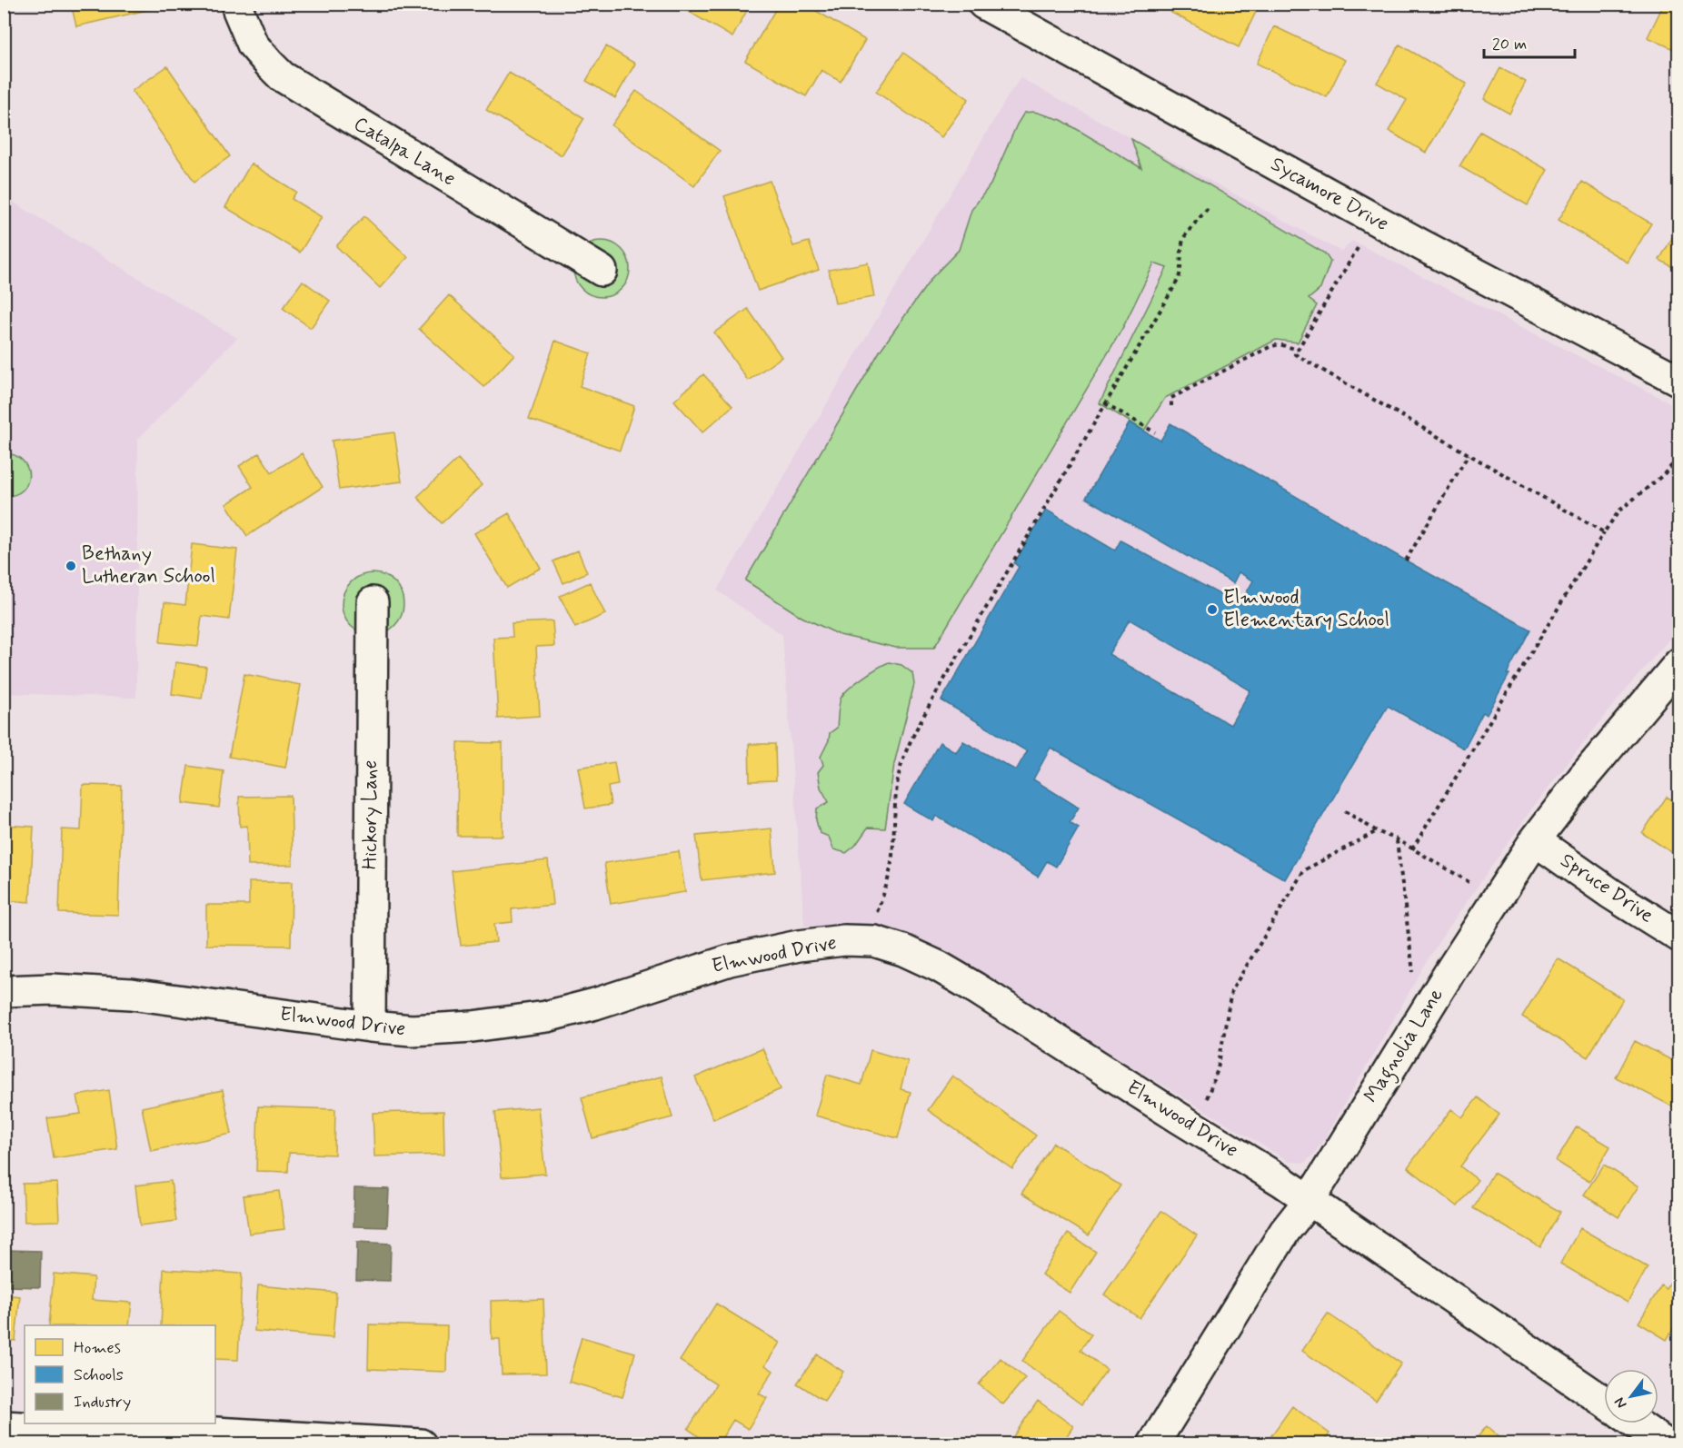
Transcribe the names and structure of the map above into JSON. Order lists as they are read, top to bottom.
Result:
{
  "streets": {
    "street": [
      "Catalpa Lane",
      "Sycamore Drive",
      "Hickory Lane",
      "Spruce Drive",
      "Elmwood Drive",
      "Magnolia Lane"
    ]
  },
  "crossings": [
    ["Hickory Lane", "Elmwood Drive"],
    ["Spruce Drive", "Magnolia Lane"],
    ["Elmwood Drive", "Magnolia Lane"]
  ],
  "places": ["Bethany Lutheran School", "Elmwood Elementary School"],
  "legend": ["Homes", "Schools", "Industry"],
  "scale_bar": "20 m",
  "north": "bottom left"
}
